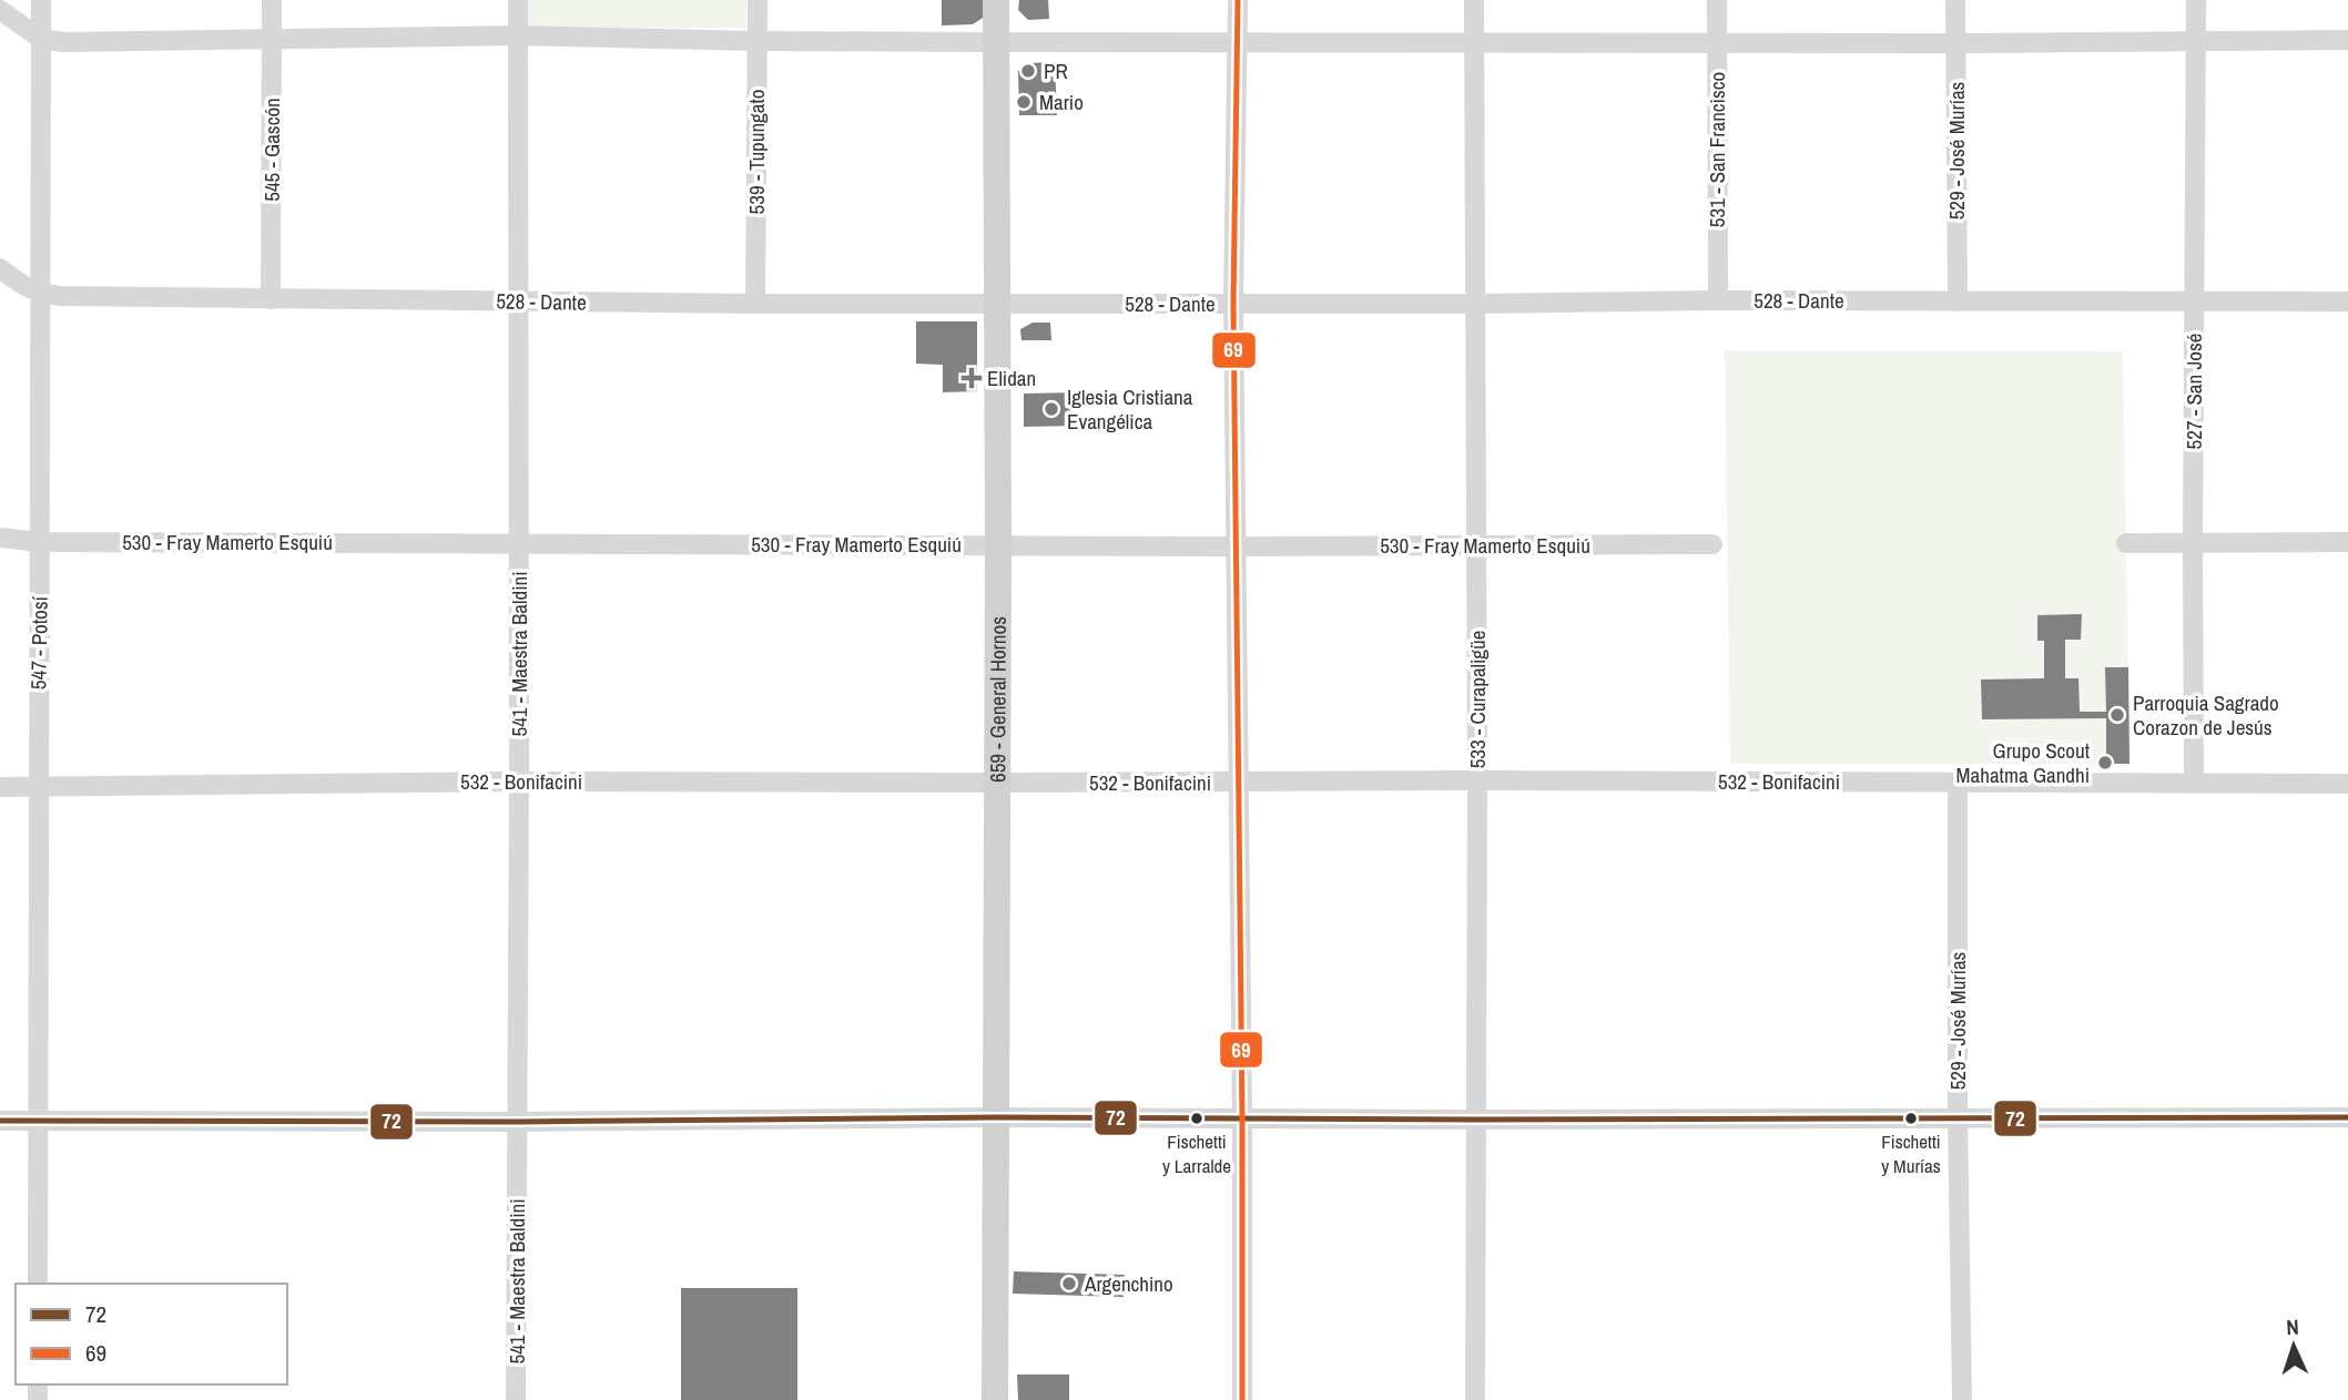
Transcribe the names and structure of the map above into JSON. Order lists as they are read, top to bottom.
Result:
{
  "streets": {
    "street": [
      "545 - Gascón",
      "531 - San Francisco",
      "529 - José Murías",
      "539 - Tupungato",
      "528 - Dante",
      "527 - San José",
      "530 - Fray Mamerto Esquiú",
      "547 - Potosí",
      "541 - Maestra Baldini",
      "533 - Curapaligüe",
      "659 - General Hornos",
      "532 - Bonifacini"
    ]
  },
  "crossings": [
    ["545 - Gascón", "528 - Dante"],
    ["531 - San Francisco", "528 - Dante"],
    ["529 - José Murías", "528 - Dante"],
    ["529 - José Murías", "532 - Bonifacini"],
    ["539 - Tupungato", "528 - Dante"],
    ["528 - Dante", "527 - San José"],
    ["528 - Dante", "547 - Potosí"],
    ["528 - Dante", "541 - Maestra Baldini"],
    ["528 - Dante", "533 - Curapaligüe"],
    ["528 - Dante", "659 - General Hornos"],
    ["527 - San José", "532 - Bonifacini"],
    ["530 - Fray Mamerto Esquiú", "547 - Potosí"],
    ["530 - Fray Mamerto Esquiú", "541 - Maestra Baldini"],
    ["530 - Fray Mamerto Esquiú", "533 - Curapaligüe"],
    ["530 - Fray Mamerto Esquiú", "659 - General Hornos"],
    ["547 - Potosí", "532 - Bonifacini"],
    ["541 - Maestra Baldini", "532 - Bonifacini"],
    ["533 - Curapaligüe", "532 - Bonifacini"],
    ["659 - General Hornos", "532 - Bonifacini"]
  ],
  "places": {
    "other": [
      "PR",
      "Mario",
      "Iglesia Cristiana Evangélica",
      "Parroquia Sagrado Corazon de Jesús",
      "Grupo Scout Mahatma Gandhi",
      "Fischetti y Larralde",
      "Fischetti y Murías",
      "Argenchino"
    ],
    "health": ["Elidan"]
  },
  "lines": ["transit line 69", "transit line 72"],
  "legend": ["72", "69"],
  "north": "top"
}
